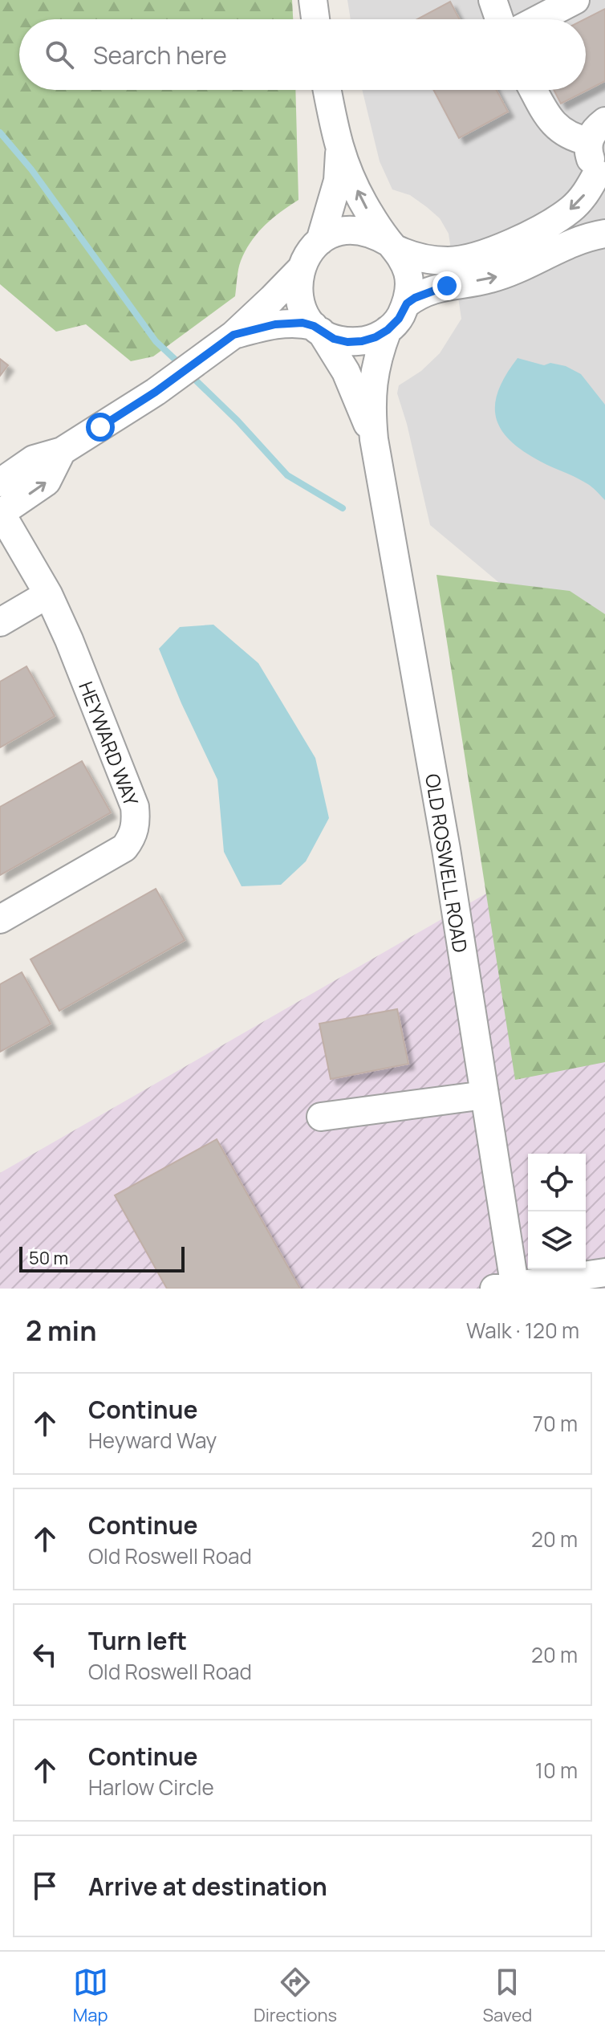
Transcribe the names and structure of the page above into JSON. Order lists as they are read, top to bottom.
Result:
{
  "streets": {
    "street": ["HEYWARD WAY", "OLD ROSWELL ROAD"]
  },
  "scale_bar": "50 m",
  "page": {
    "search": "Search here",
    "scale": "50 m",
    "heading": ["2 min", "Walk · 120 m"],
    "list": [
      ["Continue", "Heyward Way", "70 m"],
      ["Continue", "Old Roswell Road", "20 m"],
      ["Turn left", "Old Roswell Road", "20 m"],
      ["Continue", "Harlow Circle", "10 m"],
      "Arrive at destination"
    ],
    "nav": ["Map", "Directions", "Saved"]
  }
}
